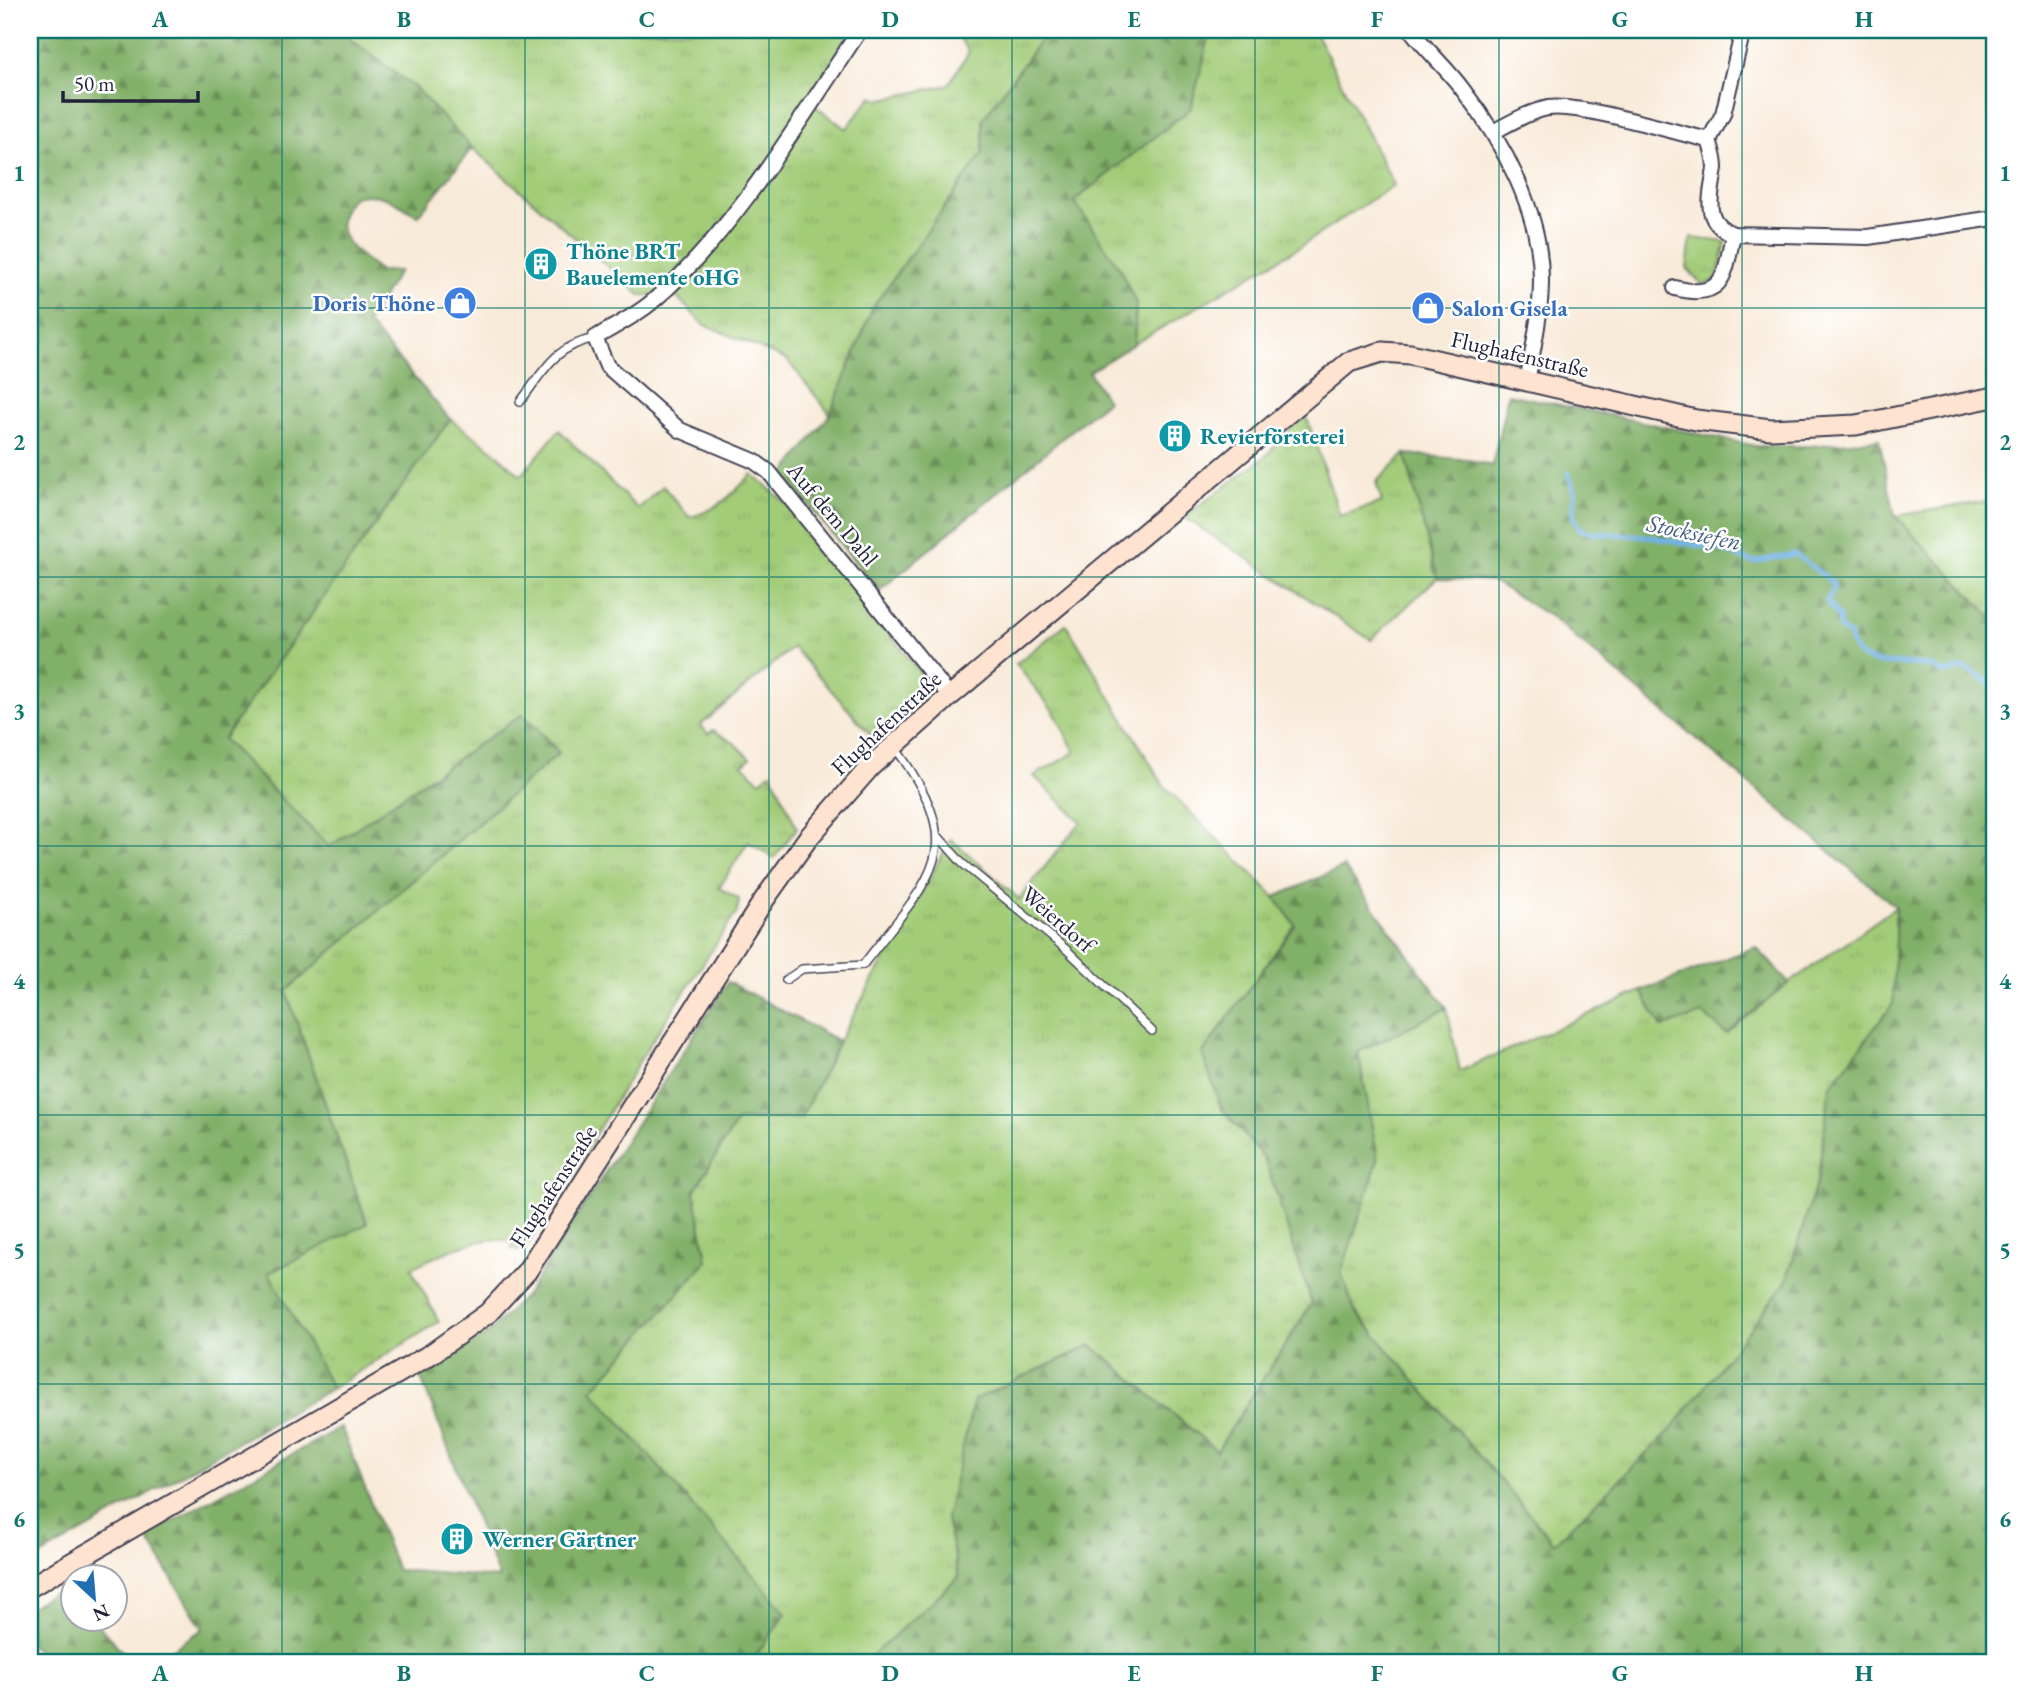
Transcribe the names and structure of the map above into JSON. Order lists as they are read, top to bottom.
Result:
{
  "streets": {
    "main road": ["Flughafenstraße"],
    "street": ["Auf dem Dahl"],
    "lane": ["Weierdorf"]
  },
  "crossings": [
    ["Flughafenstraße", "Auf dem Dahl"],
    ["Flughafenstraße", "Weierdorf"]
  ],
  "water": ["Stocksiefen"],
  "places": {
    "building": ["Thöne BRT Bauelemente oHG", "Revierförsterei", "Werner Gärtner"],
    "shop": ["Doris Thöne", "Salon Gisela"]
  },
  "scale_bar": "50 m",
  "north": "bottom right",
  "grid": {
    "columns": [
      "A",
      "B",
      "C",
      "D",
      "E",
      "F",
      "G",
      "H"
    ],
    "rows": [
      "1",
      "2",
      "3",
      "4",
      "5",
      "6"
    ]
  }
}
